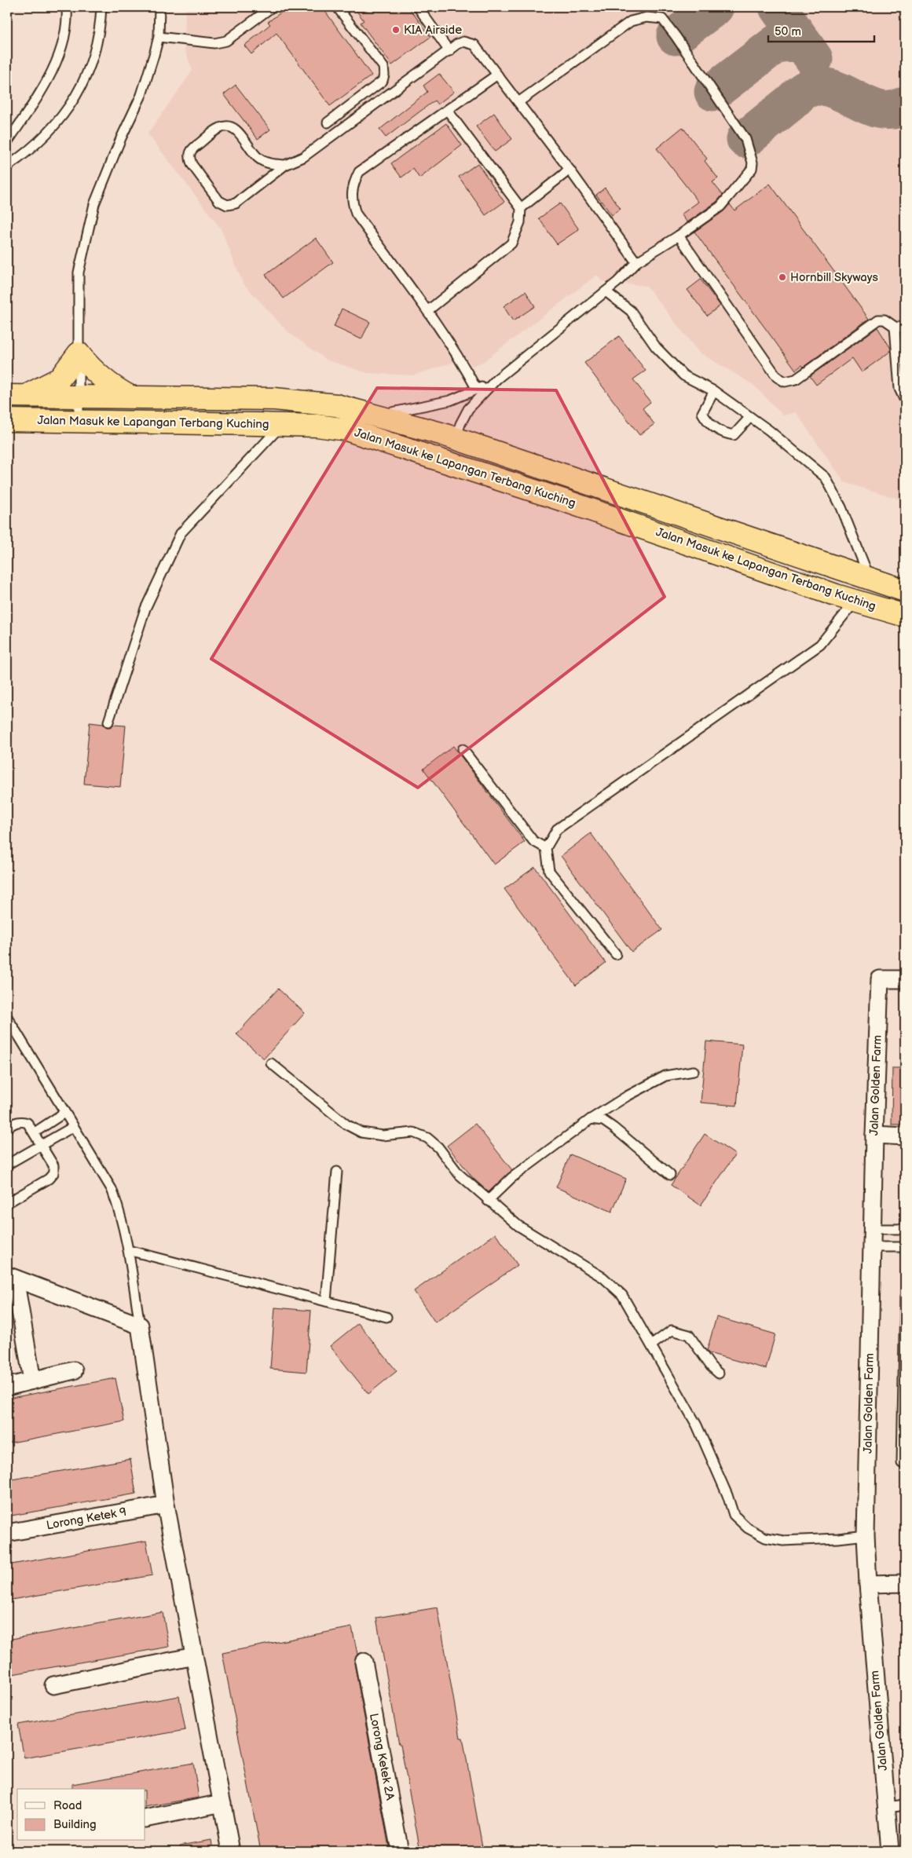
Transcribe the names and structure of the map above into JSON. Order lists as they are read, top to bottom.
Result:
{
  "streets": {
    "highway": ["Jalan Masuk ke Lapangan Terbang Kuching"],
    "street": ["Jalan Golden Farm", "Lorong Ketek 9", "Lorong Ketek 2A"]
  },
  "places": ["KIA Airside", "Hornbill Skyways"],
  "legend": ["Road", "Building"],
  "scale_bar": "50 m"
}
